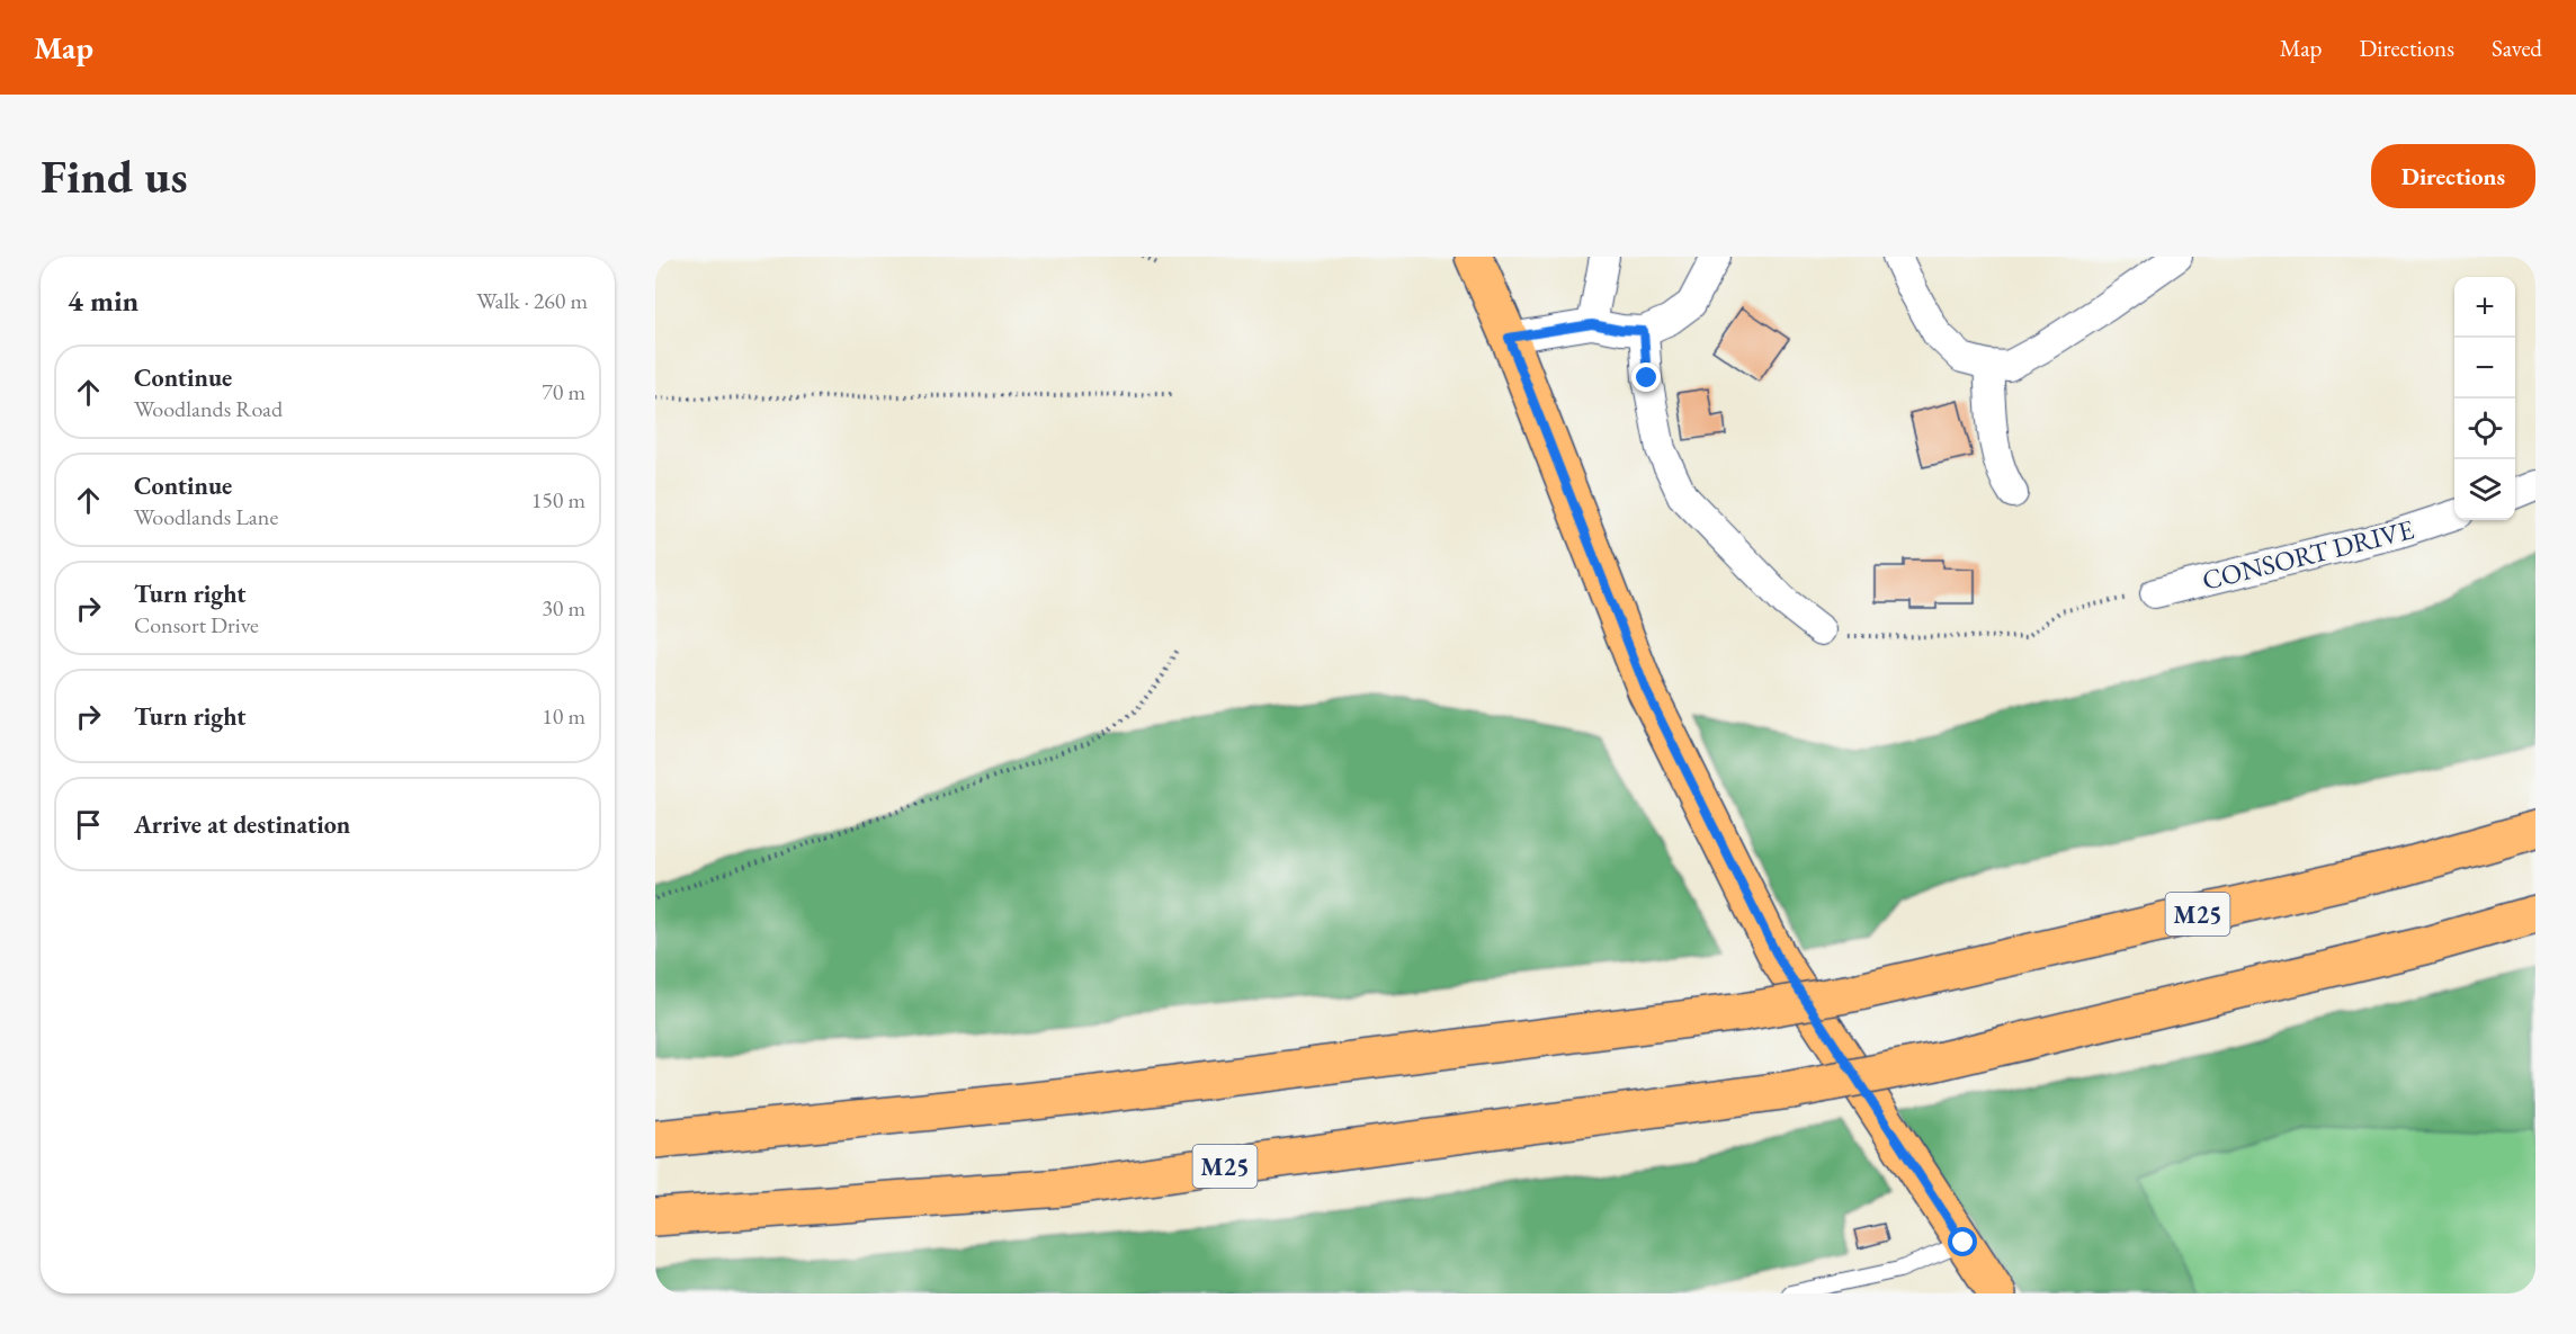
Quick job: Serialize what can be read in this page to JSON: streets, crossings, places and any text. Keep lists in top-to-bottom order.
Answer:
{
  "streets": {
    "main road": ["M25"],
    "street": ["CONSORT DRIVE"]
  },
  "page": {
    "header": "Map",
    "nav": ["Map", "Directions", "Saved"],
    "buttons": "Directions",
    "title": "Find us",
    "heading": ["4 min", "Walk · 260 m"],
    "map_buttons": ["+", "−"],
    "list": [
      ["Continue", "Woodlands Road", "70 m"],
      ["Continue", "Woodlands Lane", "150 m"],
      ["Turn right", "Consort Drive", "30 m"],
      ["Turn right", "10 m"],
      "Arrive at destination"
    ]
  }
}
